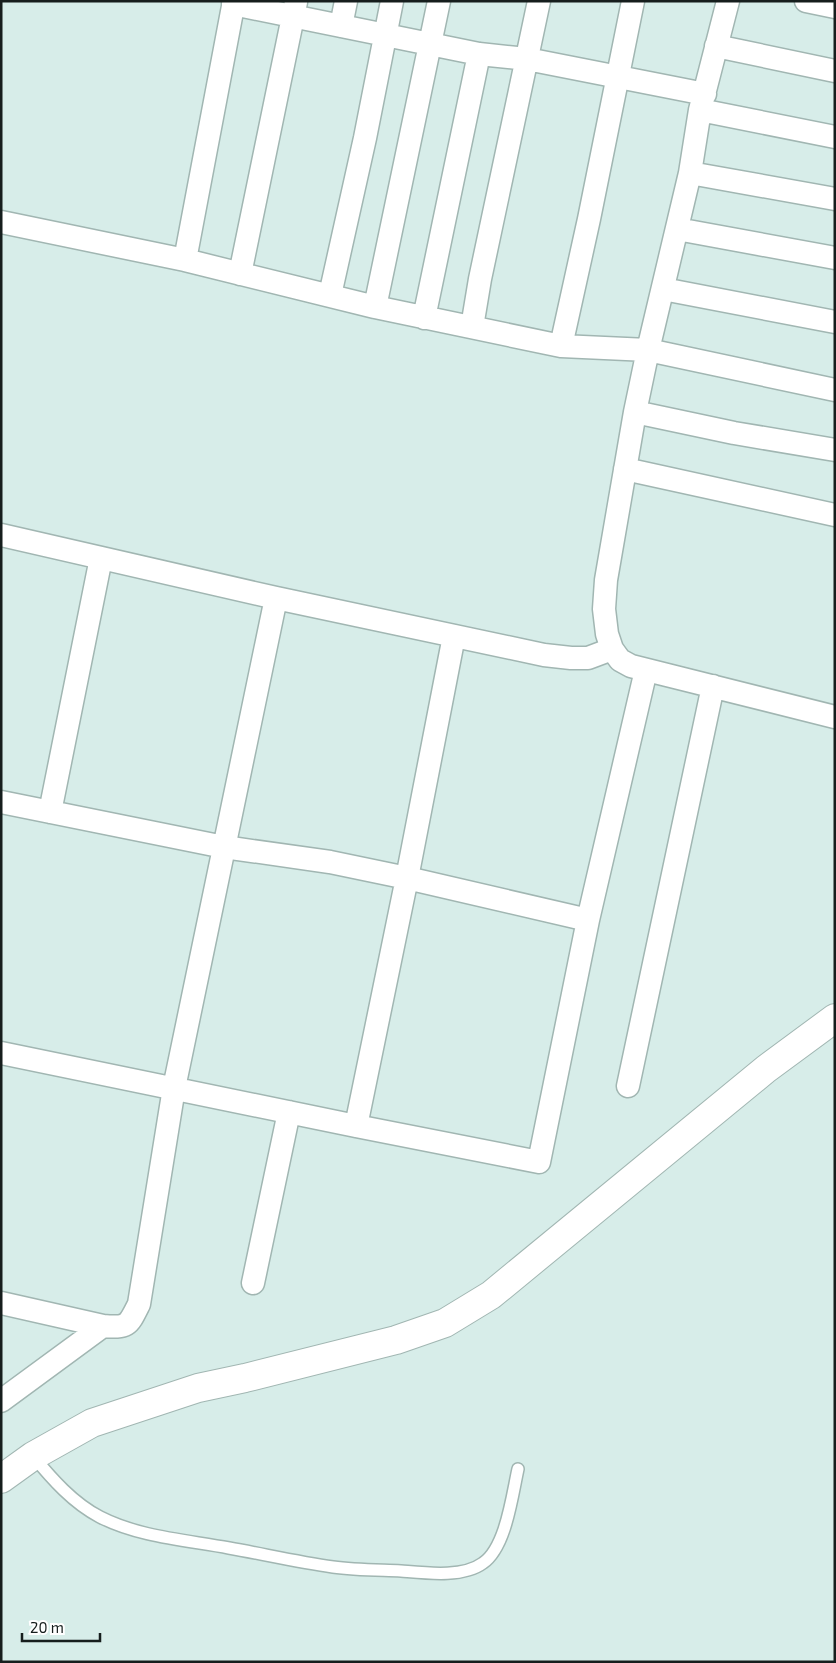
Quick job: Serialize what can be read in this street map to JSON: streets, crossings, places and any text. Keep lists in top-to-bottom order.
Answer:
{
  "scale_bar": "20 m"
}
